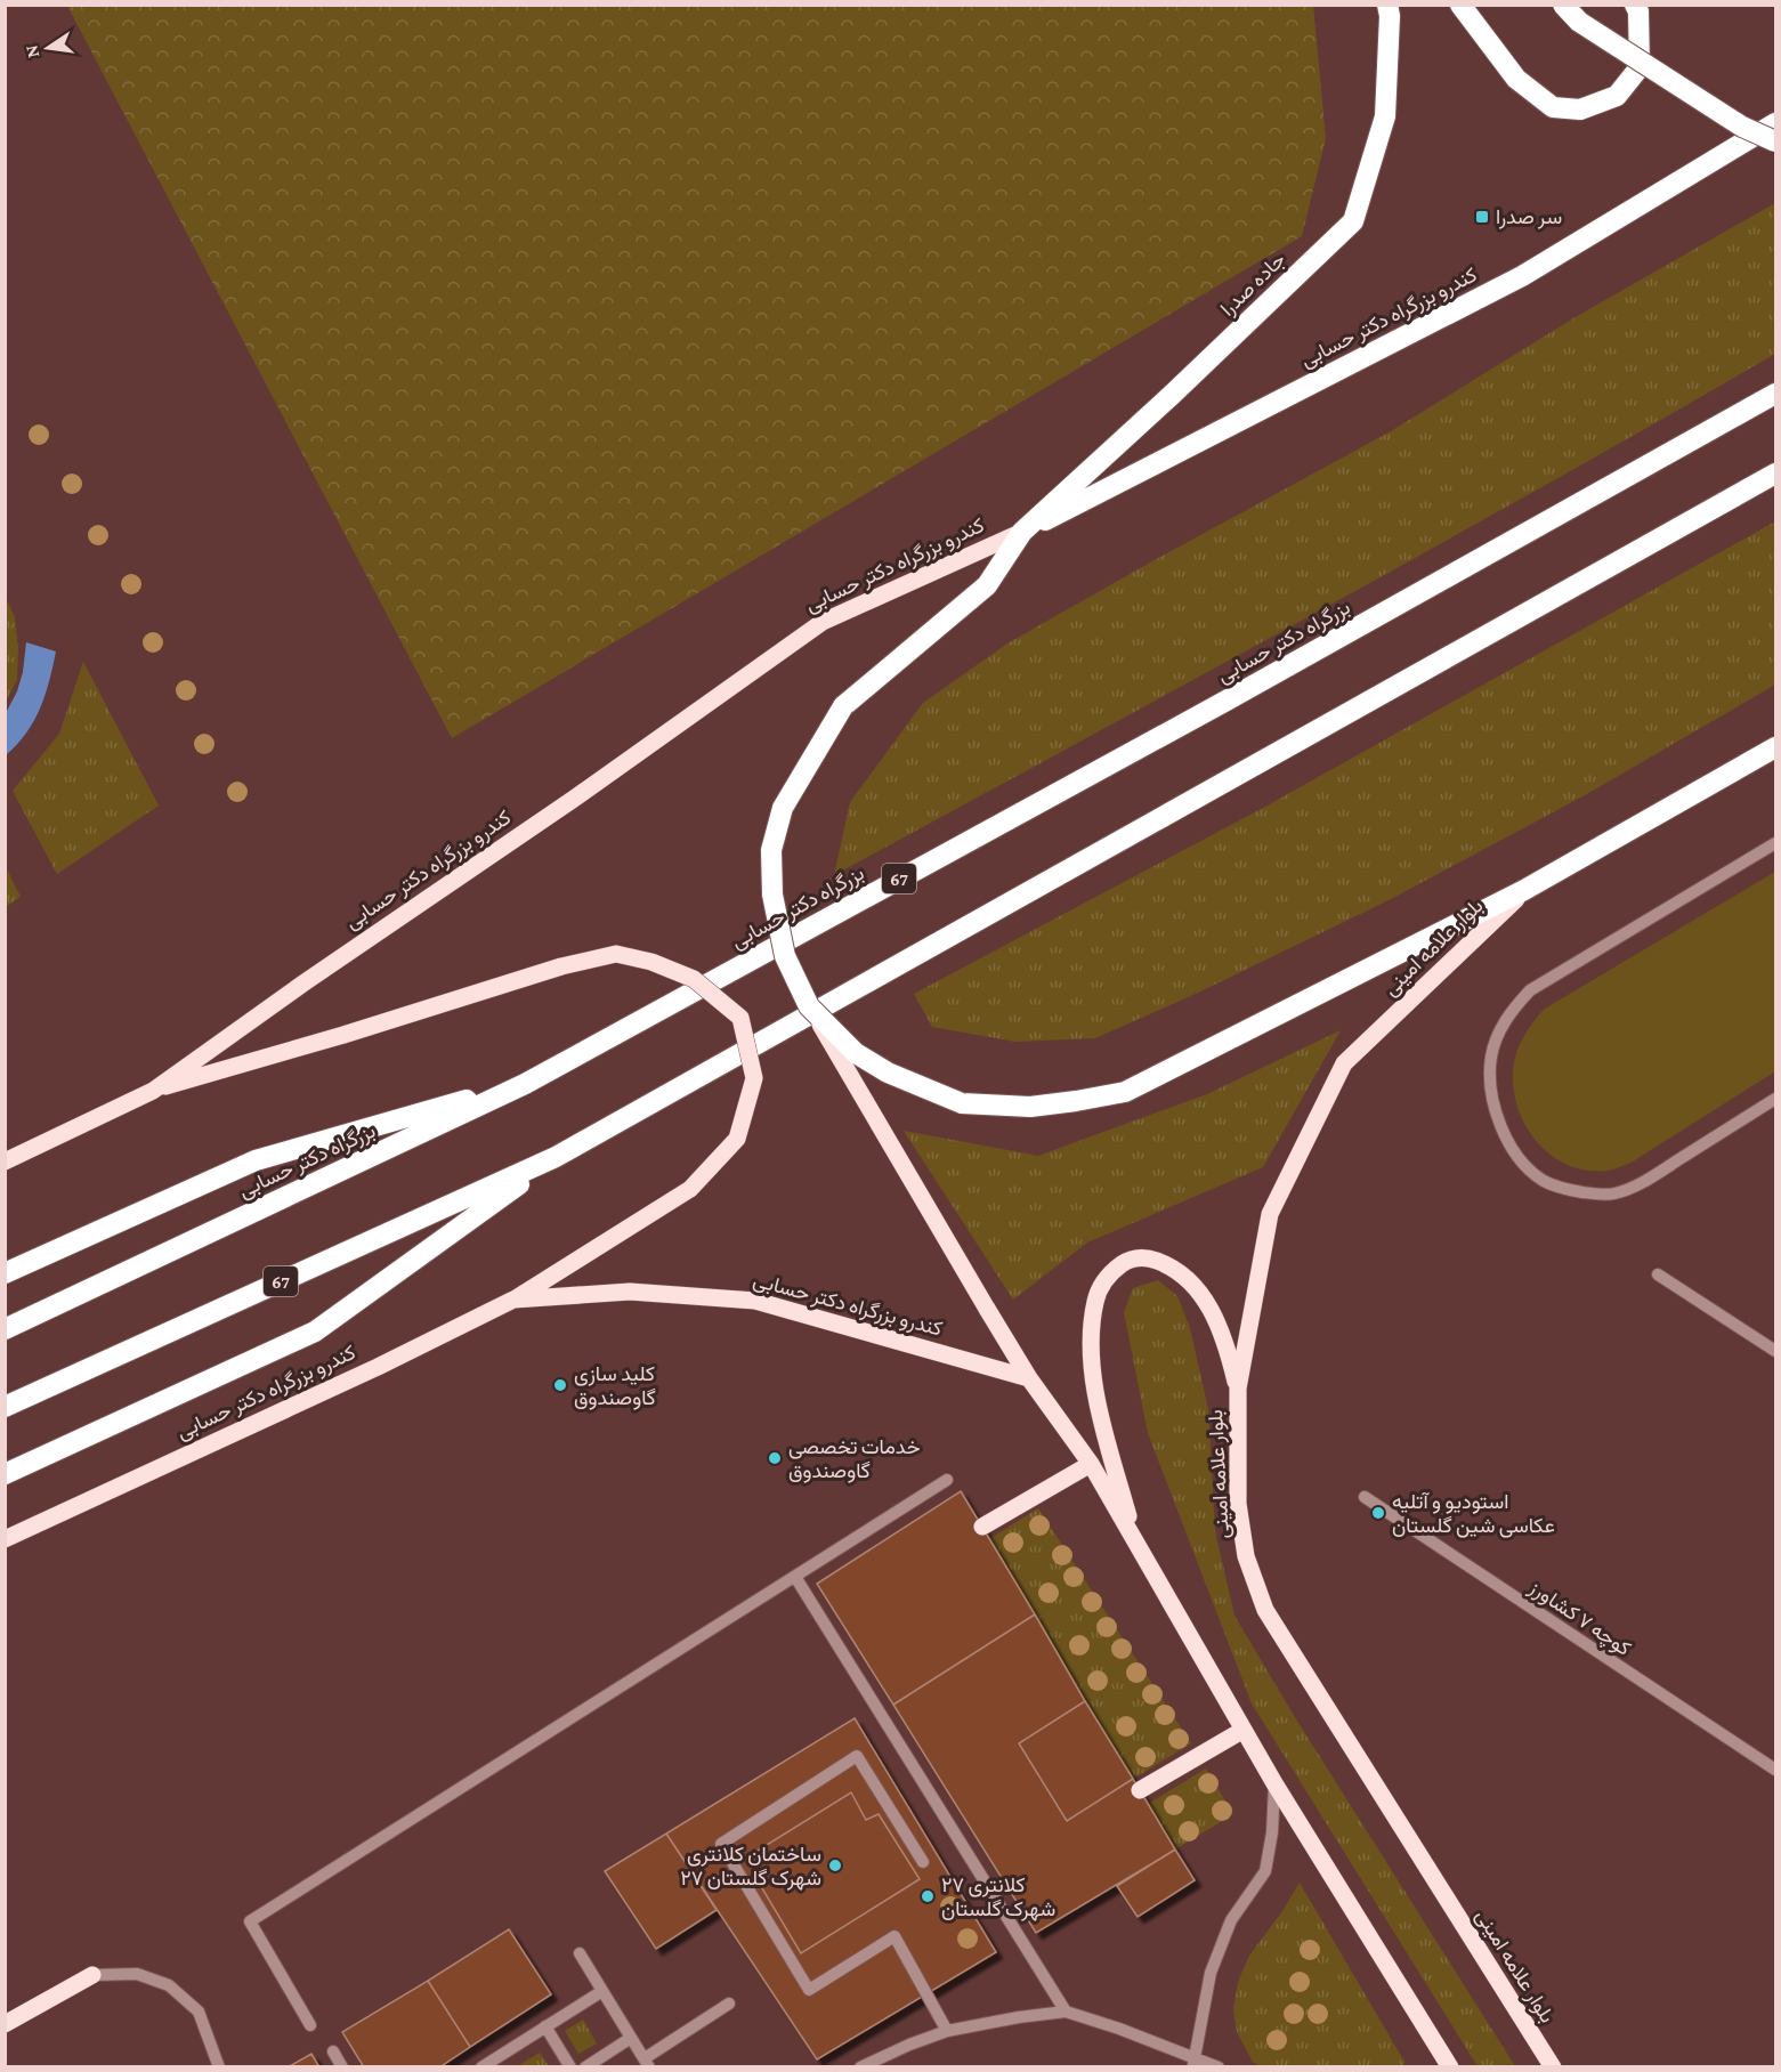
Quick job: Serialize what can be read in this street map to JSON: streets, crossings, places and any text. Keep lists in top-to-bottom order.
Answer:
{
  "streets": {
    "highway": [
      "جاده صدرا",
      "کندرو بزرگراه دکتر حسابی",
      "بزرگراه دکتر حسابی",
      "67"
    ],
    "main road": ["بلوار علامه امینی"],
    "street": ["کوچه ۷ کشاورز"]
  },
  "crossings": [
    ["جاده صدرا", "کندرو بزرگراه دکتر حسابی"],
    ["جاده صدرا", "بلوار علامه امینی"]
  ],
  "places": {
    "transit": ["سر صدرا"],
    "other": [
      "کلید سازی گاوصندوق",
      "خدمات تخصصی گاوصندوق",
      "استودیو و آتلیه عکاسی شین گلستان",
      "ساختمان کلانتری ۲۷ شهرک گلستان",
      "کلانتری ۲۷ شهرک گلستان"
    ]
  },
  "north": "left"
}
